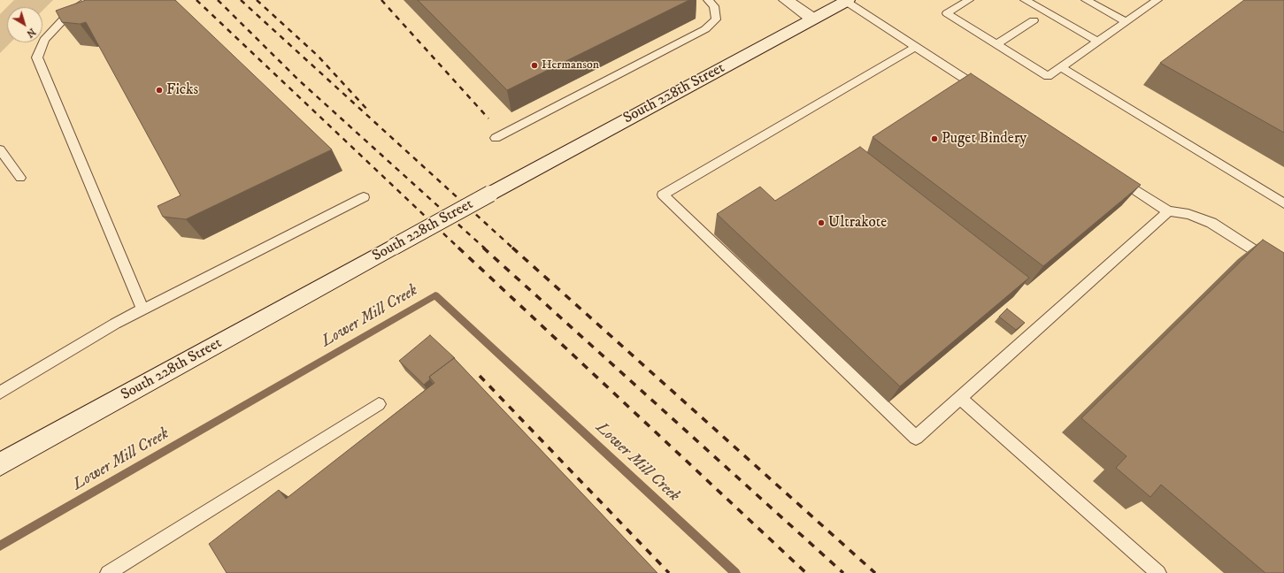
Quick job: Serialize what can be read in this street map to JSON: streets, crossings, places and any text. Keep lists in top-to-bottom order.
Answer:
{
  "streets": {
    "main road": ["South 228th Street"]
  },
  "water": ["Lower Mill Creek"],
  "places": [
    "Hermanson",
    "Ficks",
    "Puget Bindery",
    "Ultrakote"
  ],
  "north": "bottom right"
}
